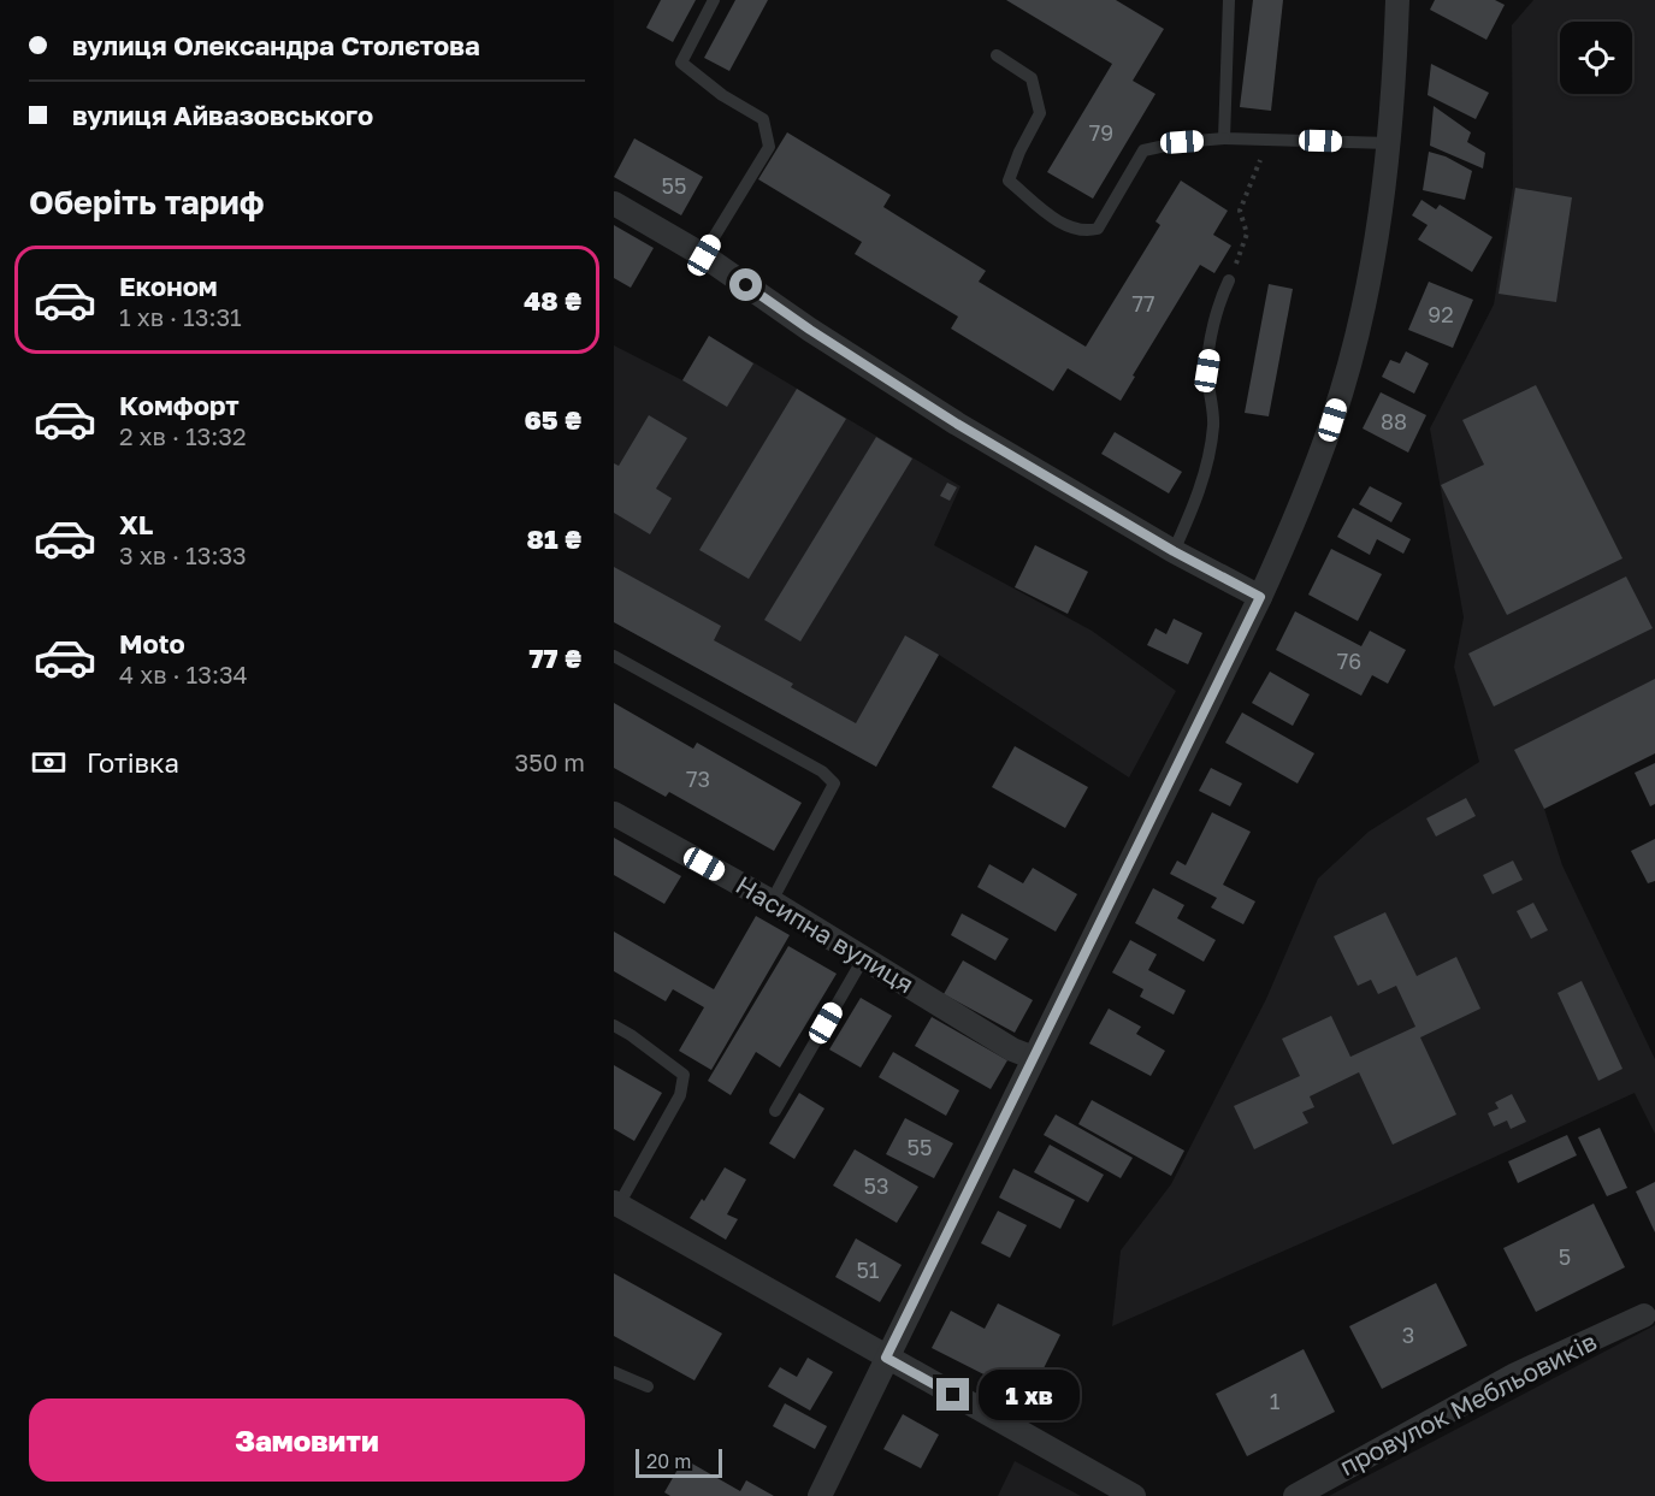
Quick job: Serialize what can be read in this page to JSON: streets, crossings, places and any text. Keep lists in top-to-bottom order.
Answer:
{
  "streets": {
    "street": ["Насипна вулиця", "провулок Мебльовиків"]
  },
  "house_numbers": [
    "79",
    "55",
    "77",
    "92",
    "88",
    "76",
    "73",
    "55",
    "53",
    "5",
    "51",
    "3",
    "1"
  ],
  "scale_bar": "20 m",
  "page": {
    "banner": ["вулиця Олександра Столєтова", "вулиця Айвазовського"],
    "heading": "Оберіть тариф",
    "list": [
      {
        "name": "Економ",
        "note": "1 хв · 13:31",
        "value": "48 ₴"
      },
      {
        "name": "Комфорт",
        "note": "2 хв · 13:32",
        "value": "65 ₴"
      },
      {
        "name": "XL",
        "note": "3 хв · 13:33",
        "value": "81 ₴"
      },
      {
        "name": "Moto",
        "note": "4 хв · 13:34",
        "value": "77 ₴"
      }
    ],
    "pay": ["Готівка", "350 m"],
    "bubble": "1 хв",
    "buttons": "Замовити",
    "scale": "20 m"
  }
}
